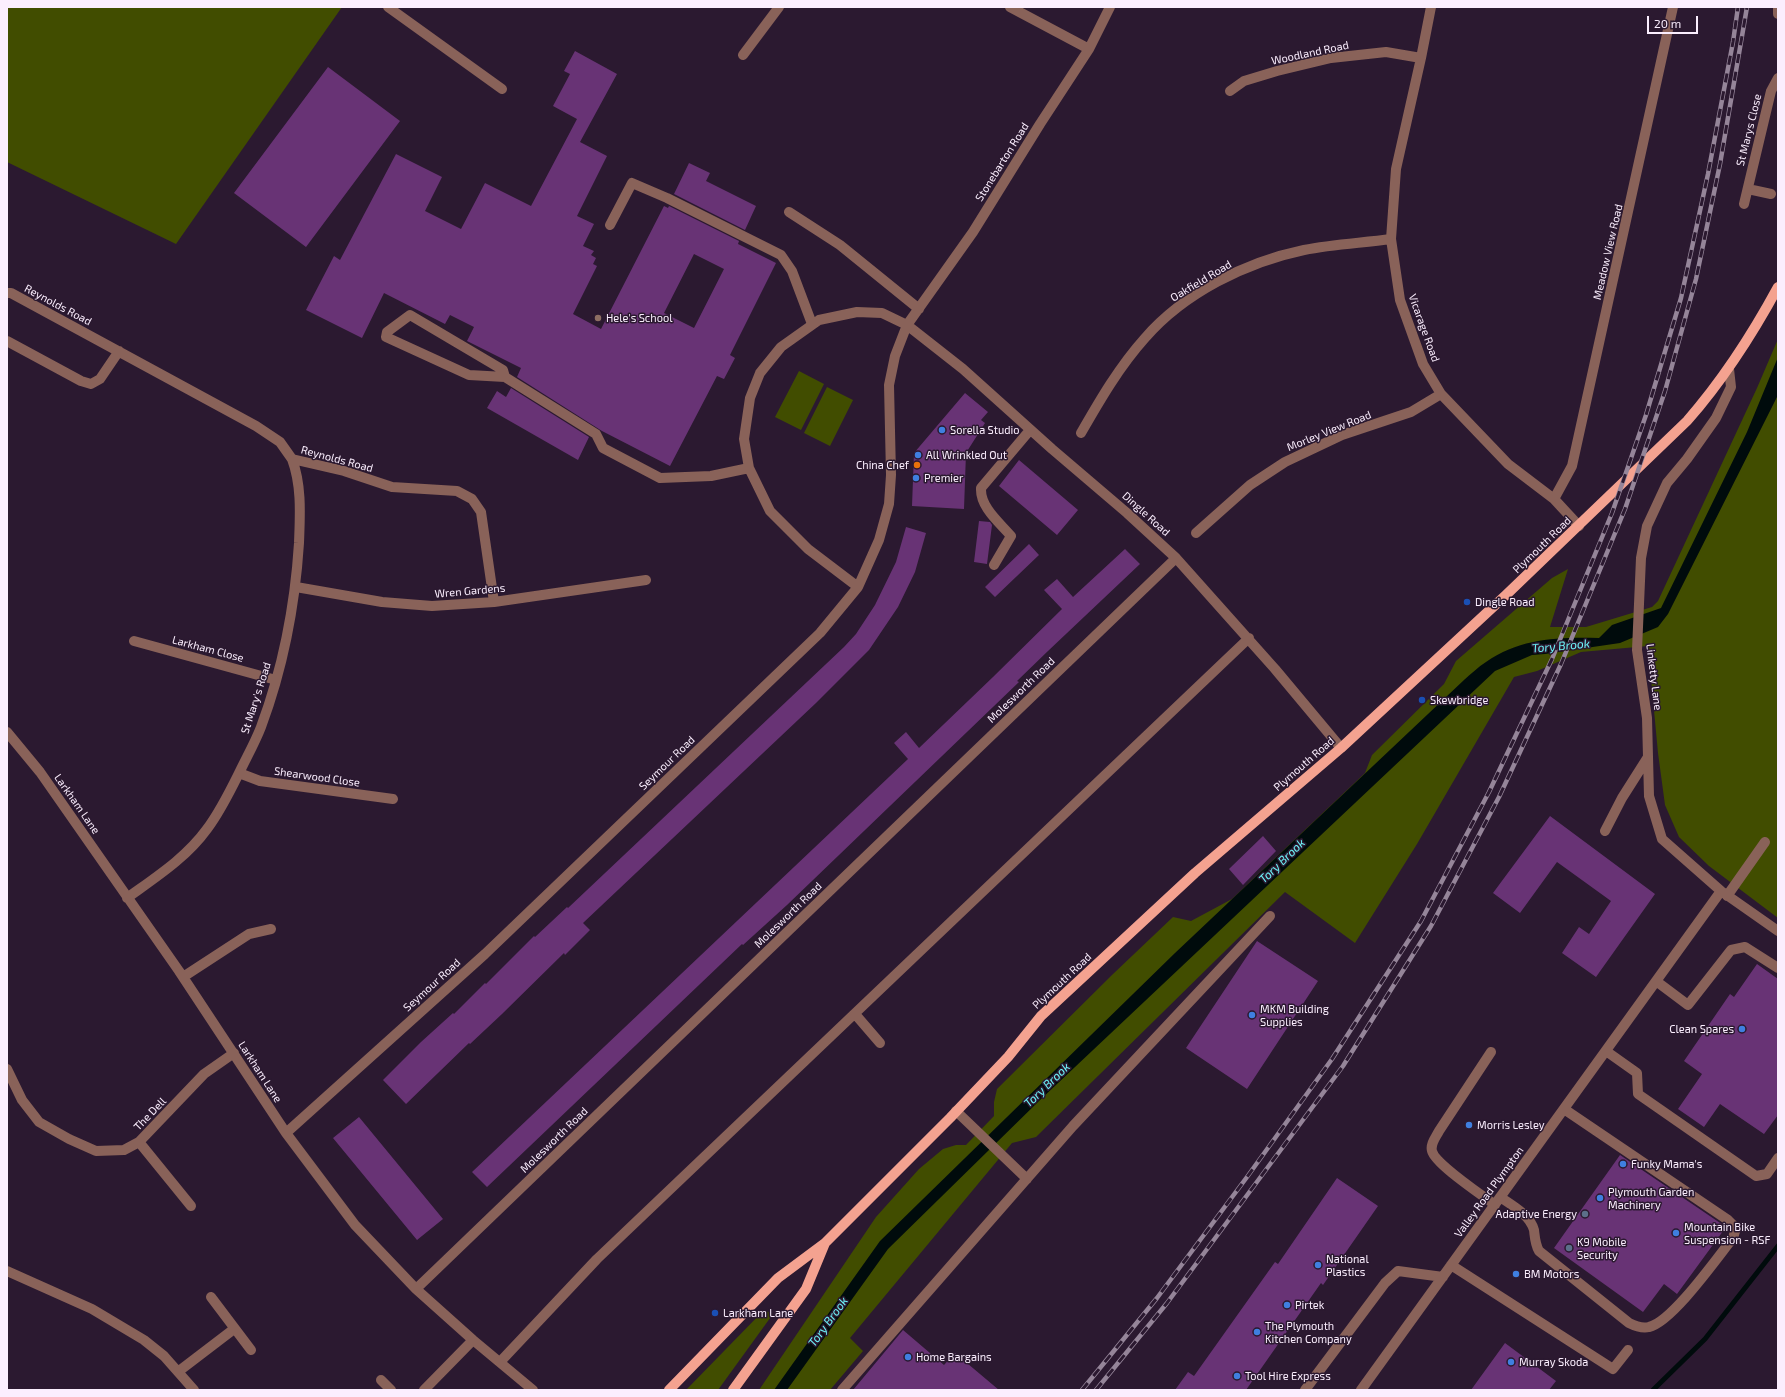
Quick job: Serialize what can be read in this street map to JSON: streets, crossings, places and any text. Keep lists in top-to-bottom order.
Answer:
{
  "streets": {
    "main road": ["Plymouth Road"],
    "street": [
      "Woodland Road",
      "St Marys Close",
      "Stonebarton Road",
      "Meadow View Road",
      "Oakfield Road",
      "Reynolds Road",
      "Vicarage Road",
      "Morley View Road",
      "Dingle Road",
      "Wren Gardens",
      "Larkham Close",
      "Linketty Lane",
      "Molesworth Road",
      "St Mary's Road",
      "Seymour Road",
      "Shearwood Close",
      "Larkham Lane",
      "The Dell",
      "Valley Road Plympton"
    ]
  },
  "crossings": [
    ["Woodland Road", "Vicarage Road"],
    ["Stonebarton Road", "Dingle Road"],
    ["Stonebarton Road", "Seymour Road"],
    ["Meadow View Road", "Vicarage Road"],
    ["Oakfield Road", "Vicarage Road"],
    ["Reynolds Road", "Wren Gardens"],
    ["Reynolds Road", "St Mary's Road"],
    ["Vicarage Road", "Morley View Road"],
    ["Vicarage Road", "Plymouth Road"],
    ["Dingle Road", "Plymouth Road"],
    ["Dingle Road", "Molesworth Road"],
    ["Dingle Road", "Seymour Road"],
    ["Plymouth Road", "Linketty Lane"],
    ["Wren Gardens", "St Mary's Road"],
    ["Larkham Close", "St Mary's Road"],
    ["Linketty Lane", "Valley Road Plympton"],
    ["Molesworth Road", "Larkham Lane"],
    ["St Mary's Road", "Shearwood Close"],
    ["St Mary's Road", "Larkham Lane"],
    ["Seymour Road", "Larkham Lane"],
    ["Larkham Lane", "The Dell"]
  ],
  "water": ["Tory Brook"],
  "places": [
    "Hele's School",
    "Sorella Studio",
    "All Wrinkled Out",
    "China Chef",
    "Premier",
    "Dingle Road",
    "Skewbridge",
    "MKM Building Supplies",
    "Clean Spares",
    "Morris Lesley",
    "Funky Mama's",
    "Plymouth Garden Machinery",
    "Adaptive Energy",
    "Mountain Bike Suspension - RSF",
    "K9 Mobile Security",
    "National Plastics",
    "BM Motors",
    "Pirtek",
    "Larkham Lane",
    "The Plymouth Kitchen Company",
    "Home Bargains",
    "Murray Skoda",
    "Tool Hire Express"
  ],
  "scale_bar": "20 m"
}
